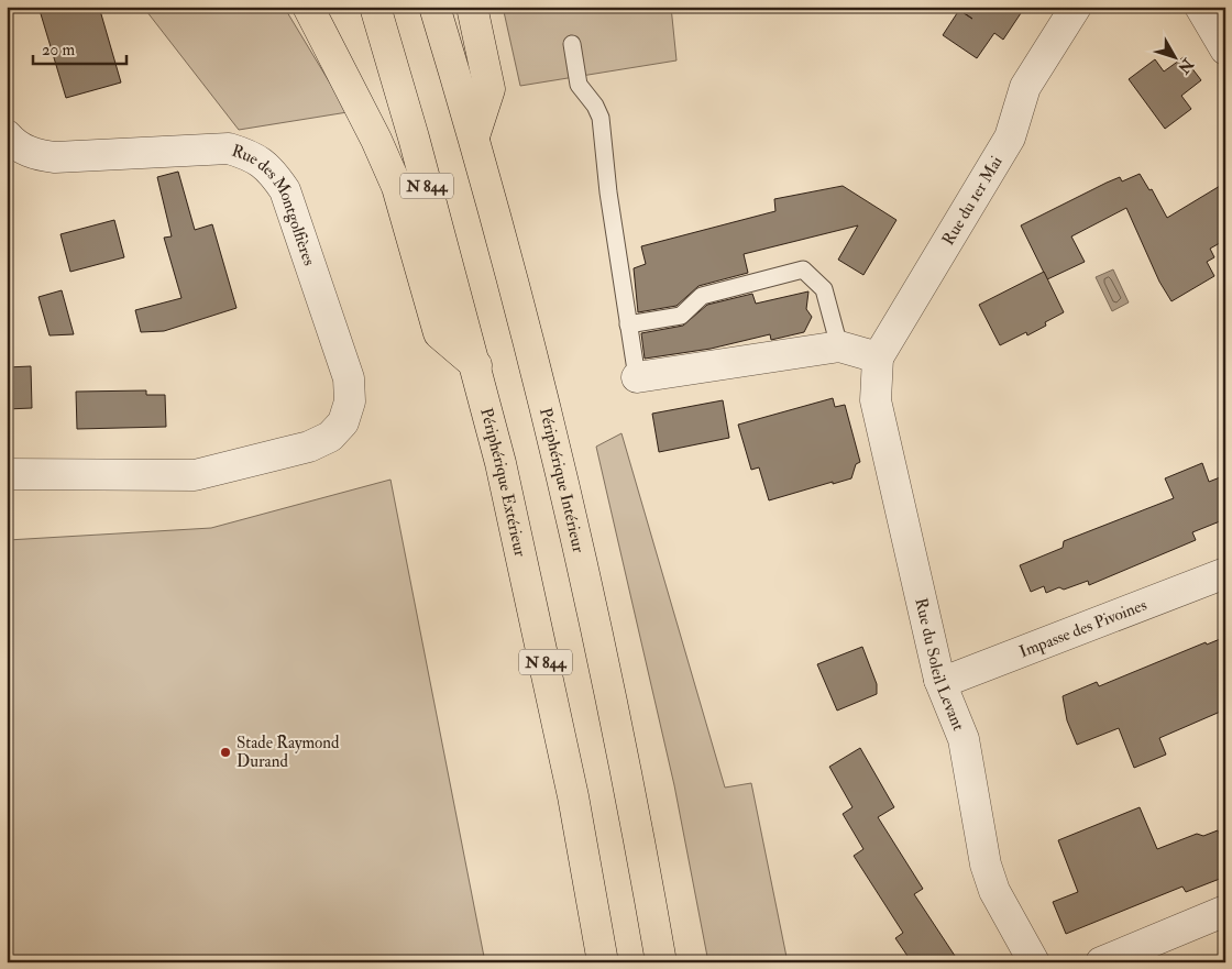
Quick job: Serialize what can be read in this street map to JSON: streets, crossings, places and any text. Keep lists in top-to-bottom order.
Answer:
{
  "streets": {
    "highway": ["N 844", "Périphérique Extérieur", "Périphérique Intérieur"],
    "street": [
      "Rue du 1er Mai",
      "Rue des Montgolfières",
      "Impasse des Pivoines",
      "Rue du Soleil Levant"
    ]
  },
  "crossings": [
    ["Rue du 1er Mai", "Rue du Soleil Levant"],
    ["Impasse des Pivoines", "Rue du Soleil Levant"]
  ],
  "places": ["Stade Raymond Durand"],
  "scale_bar": "20 m",
  "north": "bottom right"
}
